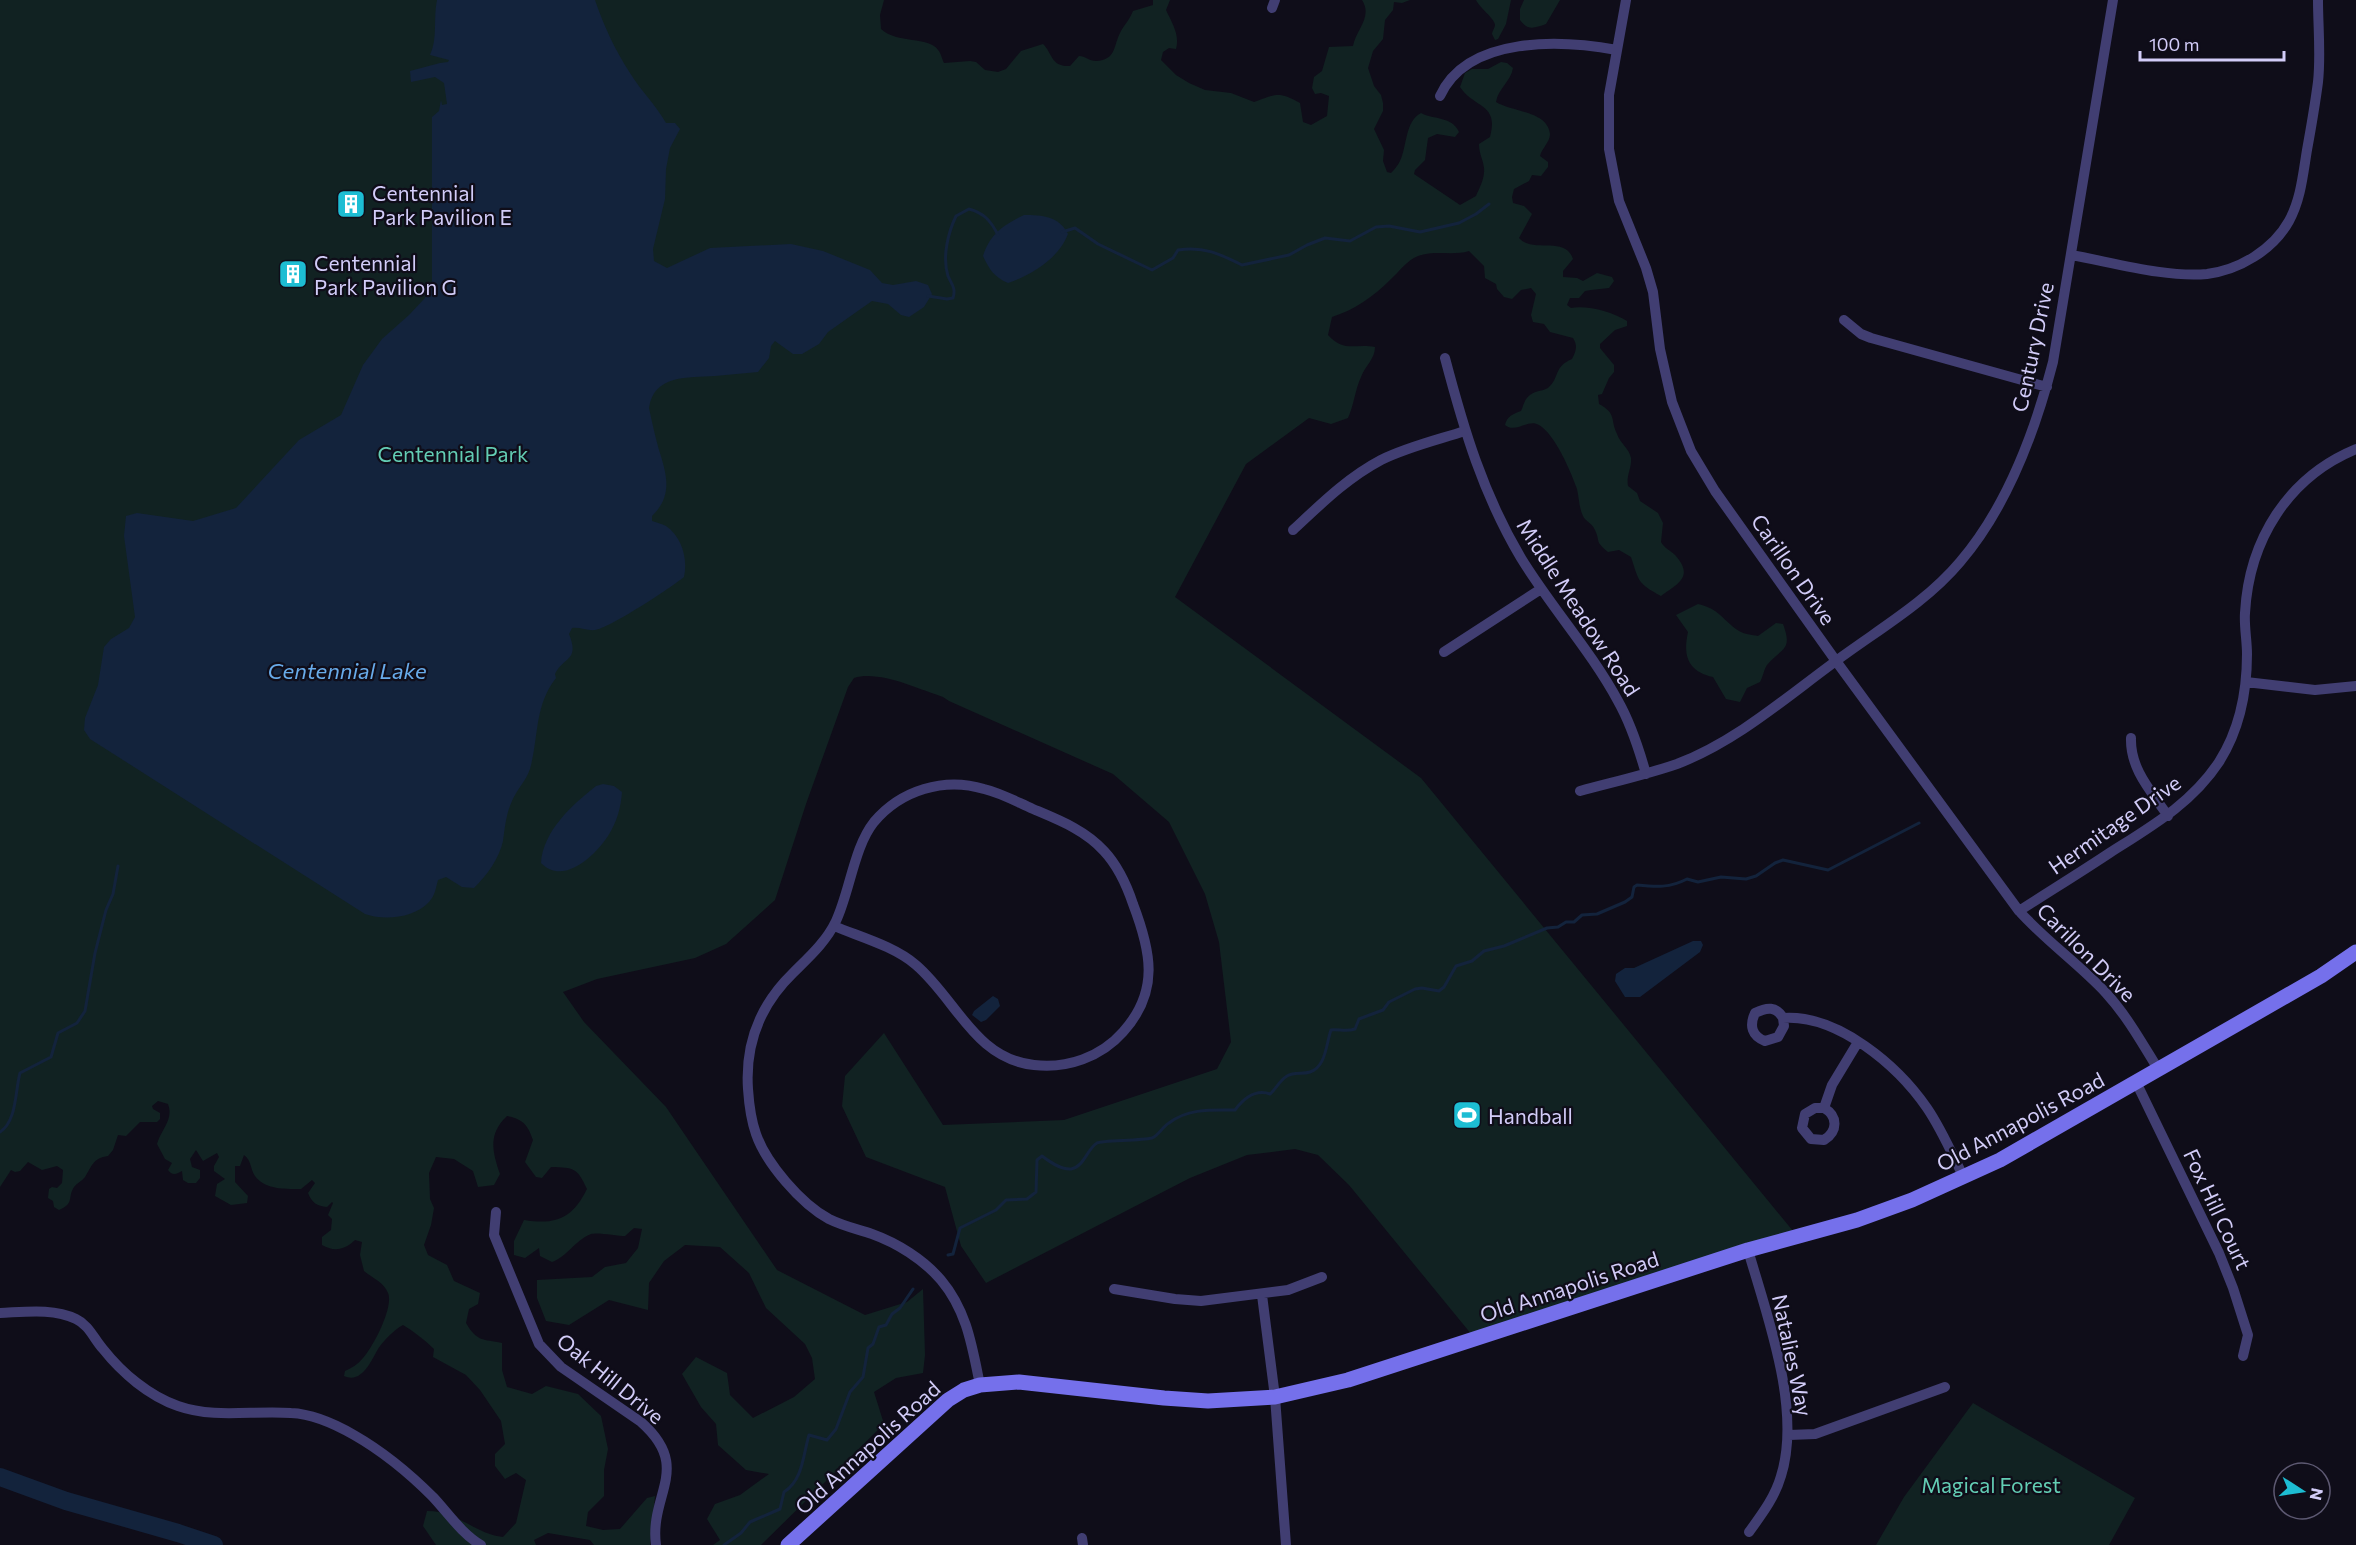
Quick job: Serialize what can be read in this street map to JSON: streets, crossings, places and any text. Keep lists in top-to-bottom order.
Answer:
{
  "streets": {
    "street": [
      "Century Drive",
      "Carillon Drive",
      "Middle Meadow Road",
      "Hermitage Drive",
      "Old Annapolis Road",
      "Fox Hill Court",
      "Natalies Way",
      "Oak Hill Drive"
    ]
  },
  "crossings": [
    ["Century Drive", "Carillon Drive"],
    ["Century Drive", "Middle Meadow Road"],
    ["Carillon Drive", "Hermitage Drive"],
    ["Carillon Drive", "Old Annapolis Road"],
    ["Old Annapolis Road", "Fox Hill Court"],
    ["Old Annapolis Road", "Natalies Way"]
  ],
  "water": ["Centennial Lake"],
  "parks": ["Centennial Park", "Magical Forest"],
  "places": {
    "building": ["Centennial Park Pavilion E", "Centennial Park Pavilion G"],
    "sports": ["Handball"]
  },
  "scale_bar": "100 m",
  "north": "right"
}
